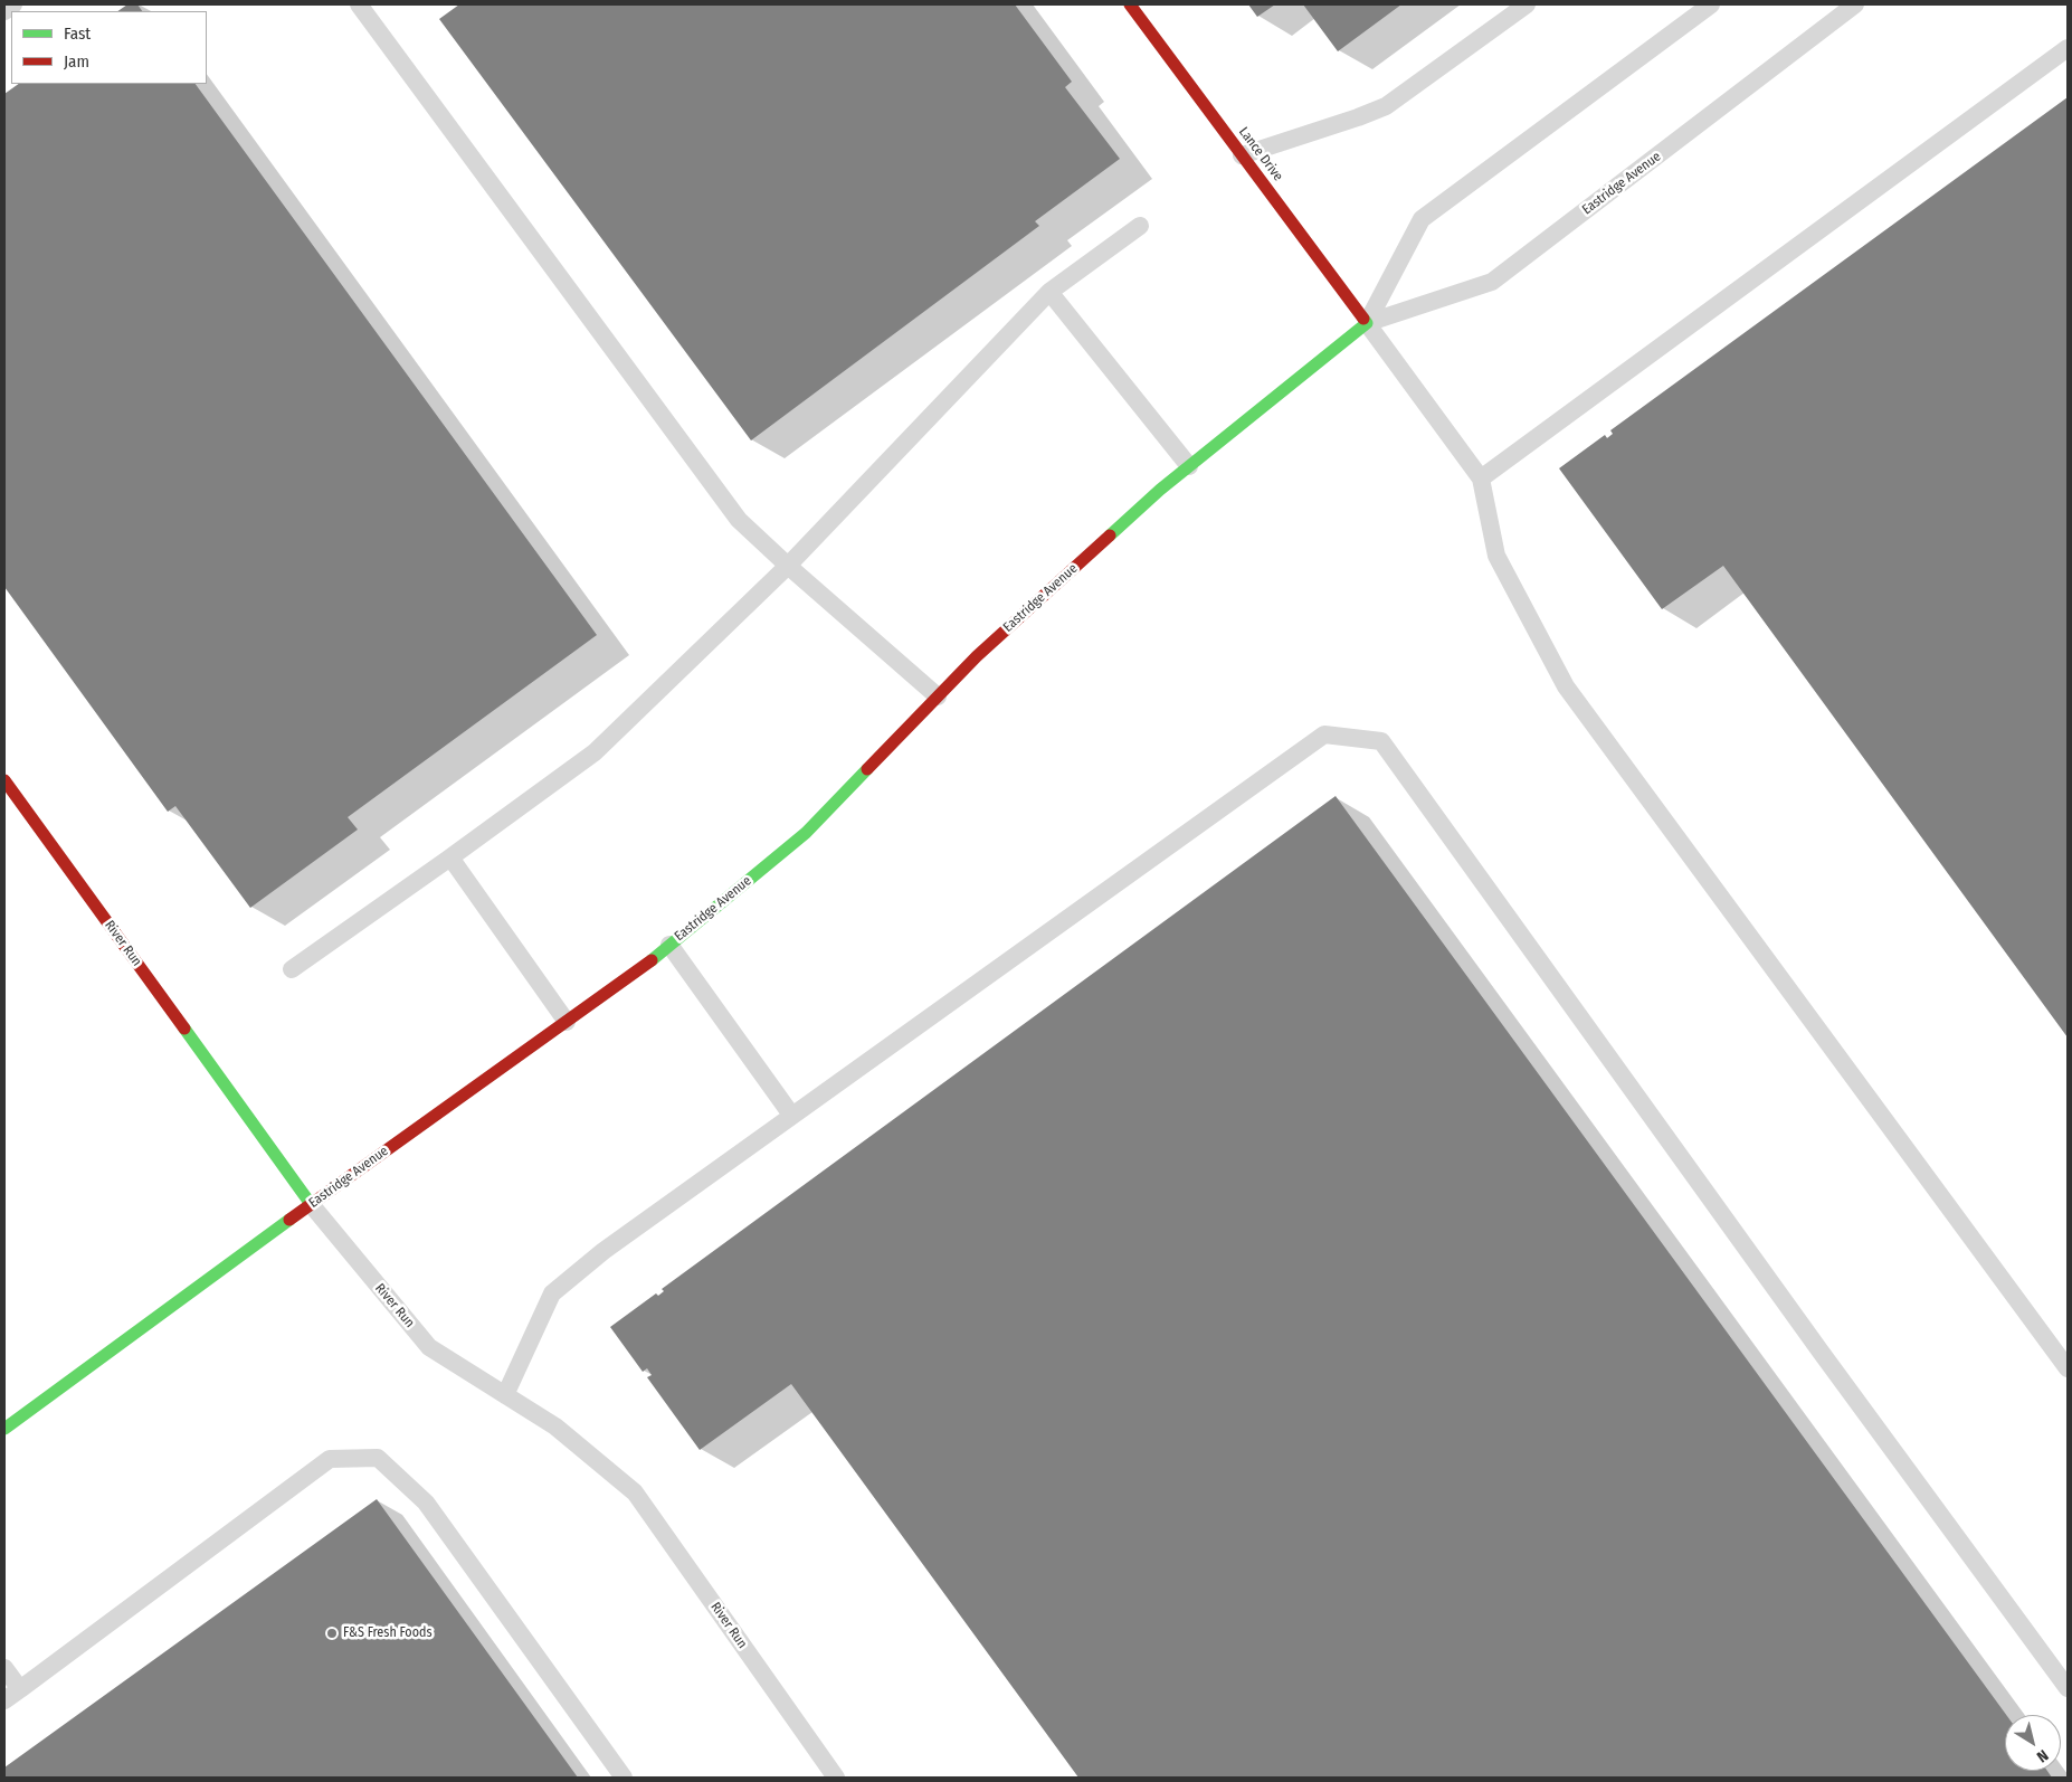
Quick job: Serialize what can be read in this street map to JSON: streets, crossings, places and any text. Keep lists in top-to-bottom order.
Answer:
{
  "streets": {
    "street": ["Lance Drive", "Eastridge Avenue", "River Run"]
  },
  "crossings": [
    ["Lance Drive", "Eastridge Avenue"],
    ["Eastridge Avenue", "River Run"]
  ],
  "places": ["F&S Fresh Foods"],
  "legend": ["Fast", "Jam"],
  "north": "bottom right"
}
